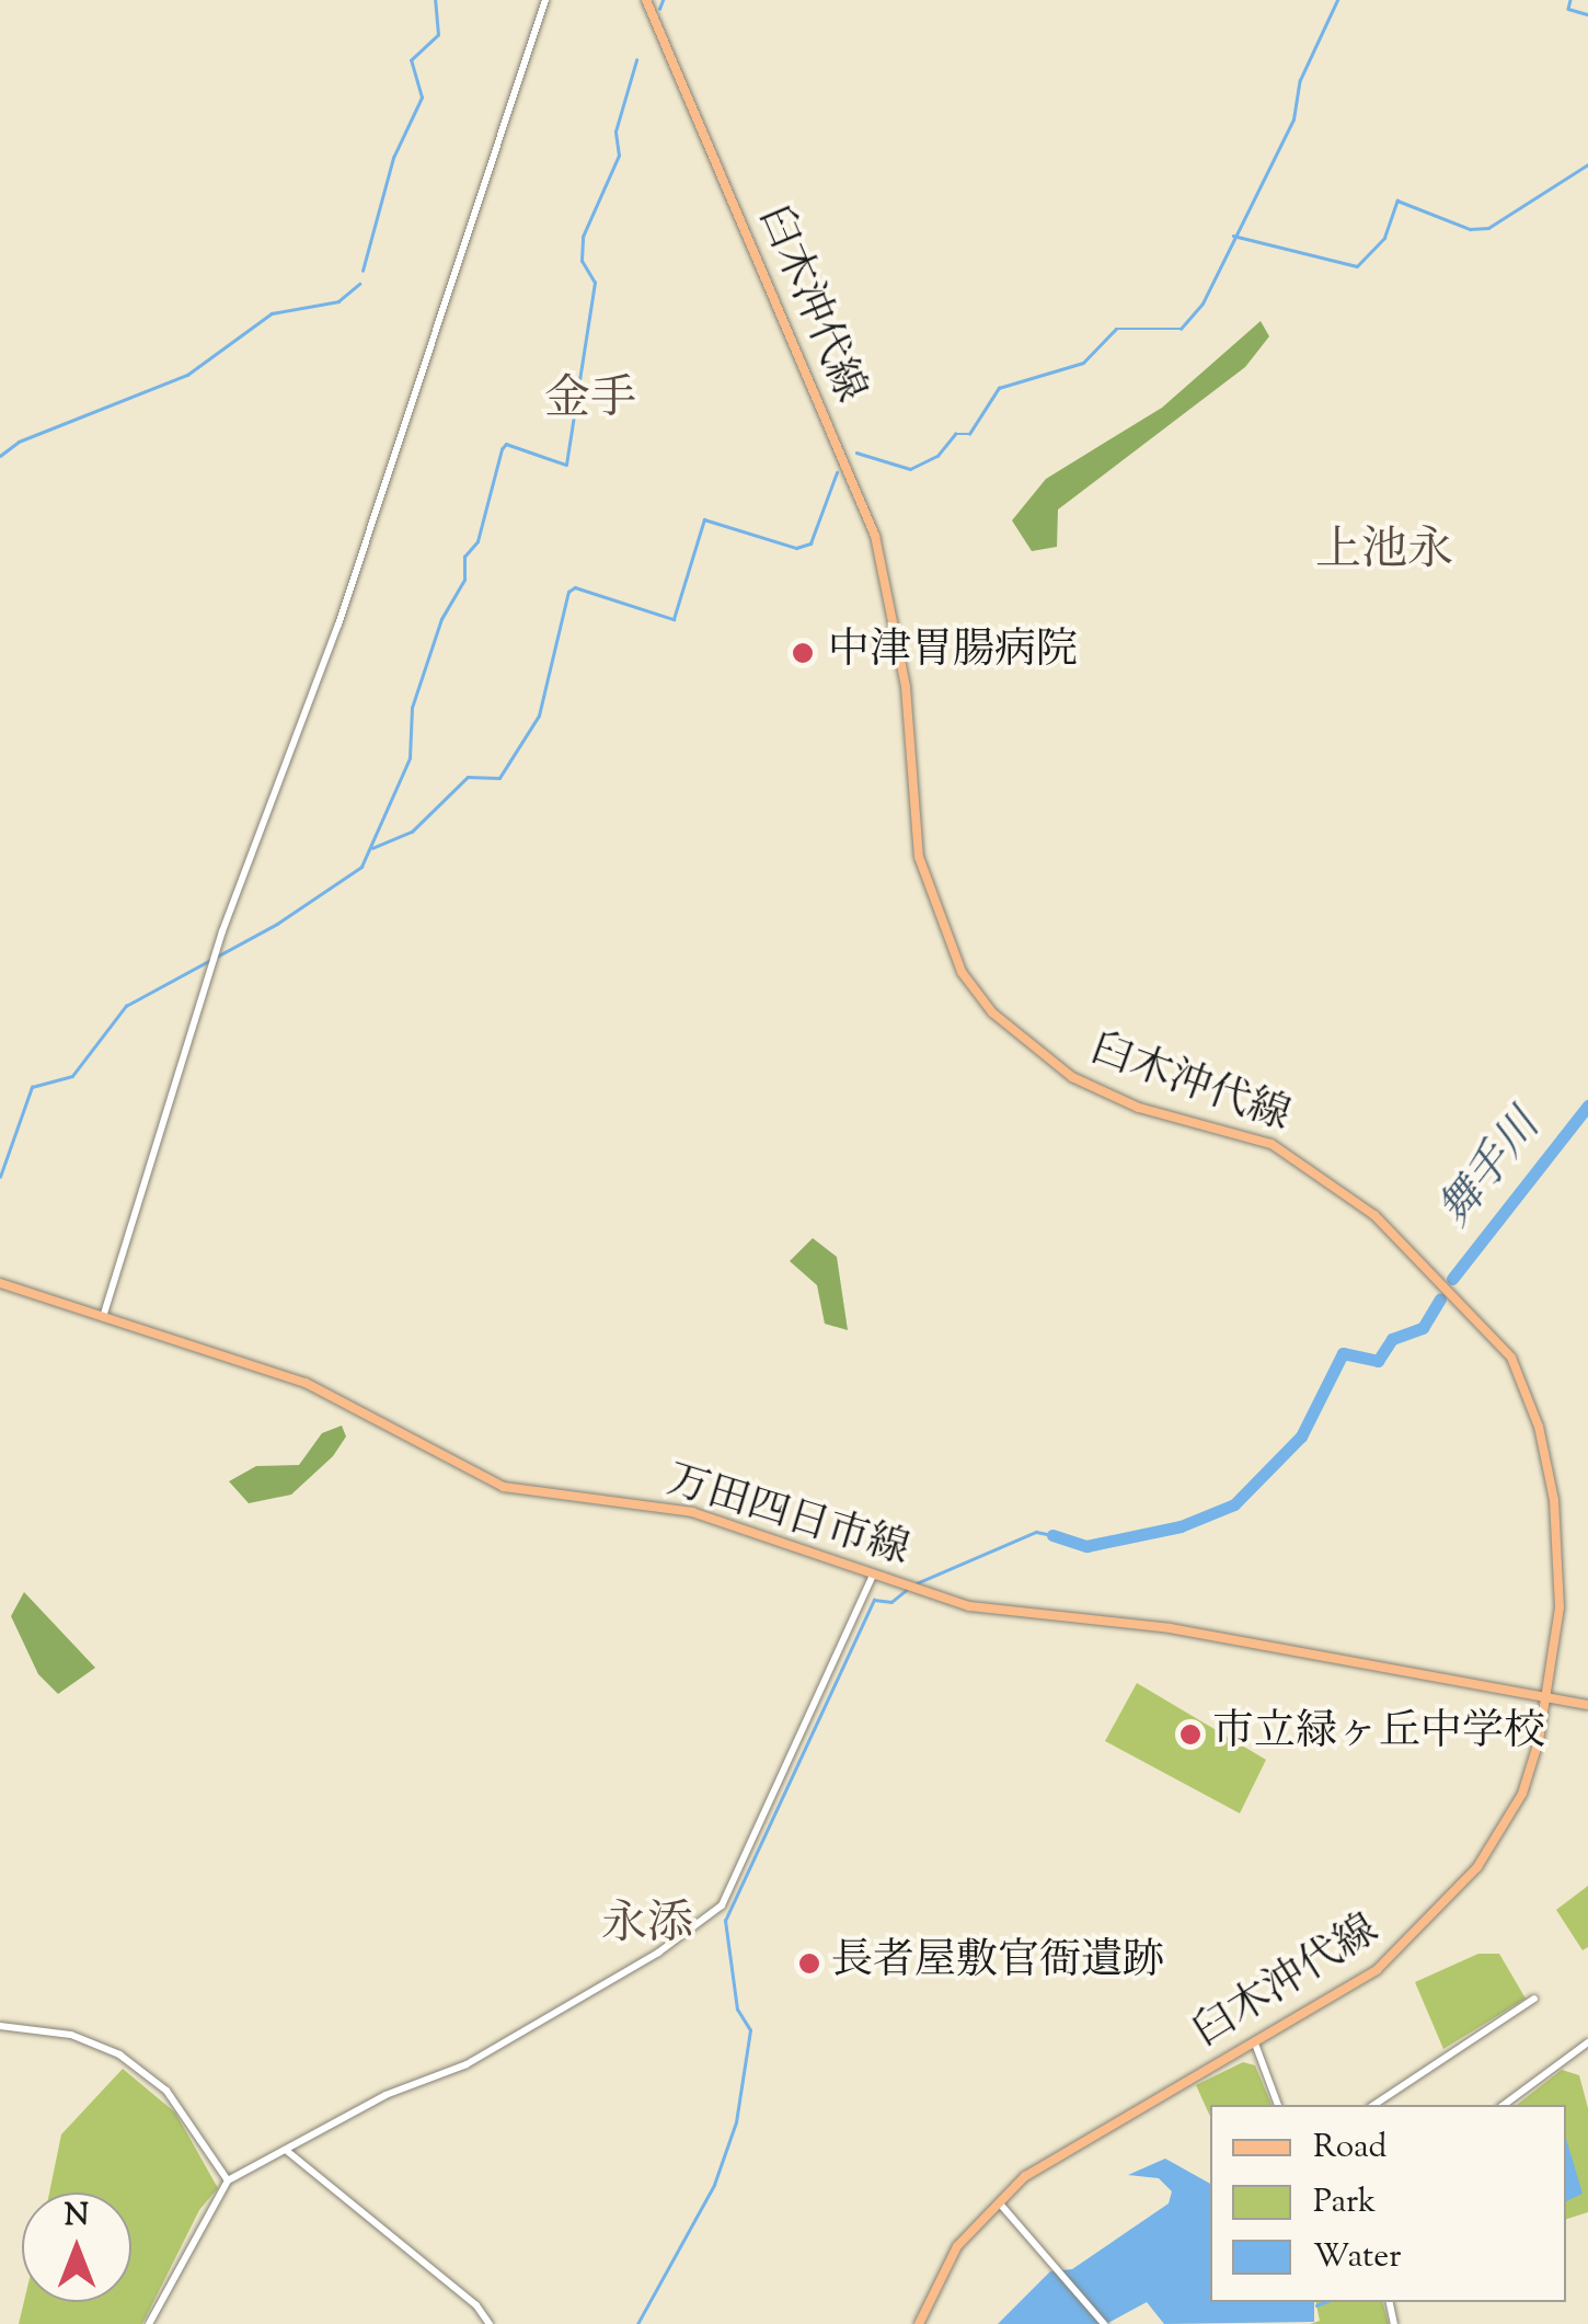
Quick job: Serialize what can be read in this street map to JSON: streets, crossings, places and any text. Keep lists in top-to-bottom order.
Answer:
{
  "streets": {
    "main road": ["臼木沖代線", "万田四日市線"]
  },
  "crossings": [
    ["臼木沖代線", "万田四日市線"]
  ],
  "districts": ["金手", "上池永", "永添"],
  "water": ["舞手川"],
  "places": ["中津胃腸病院", "市立緑ヶ丘中学校", "長者屋敷官衙遺跡"],
  "legend": ["Road", "Park", "Water"],
  "north": "top"
}
